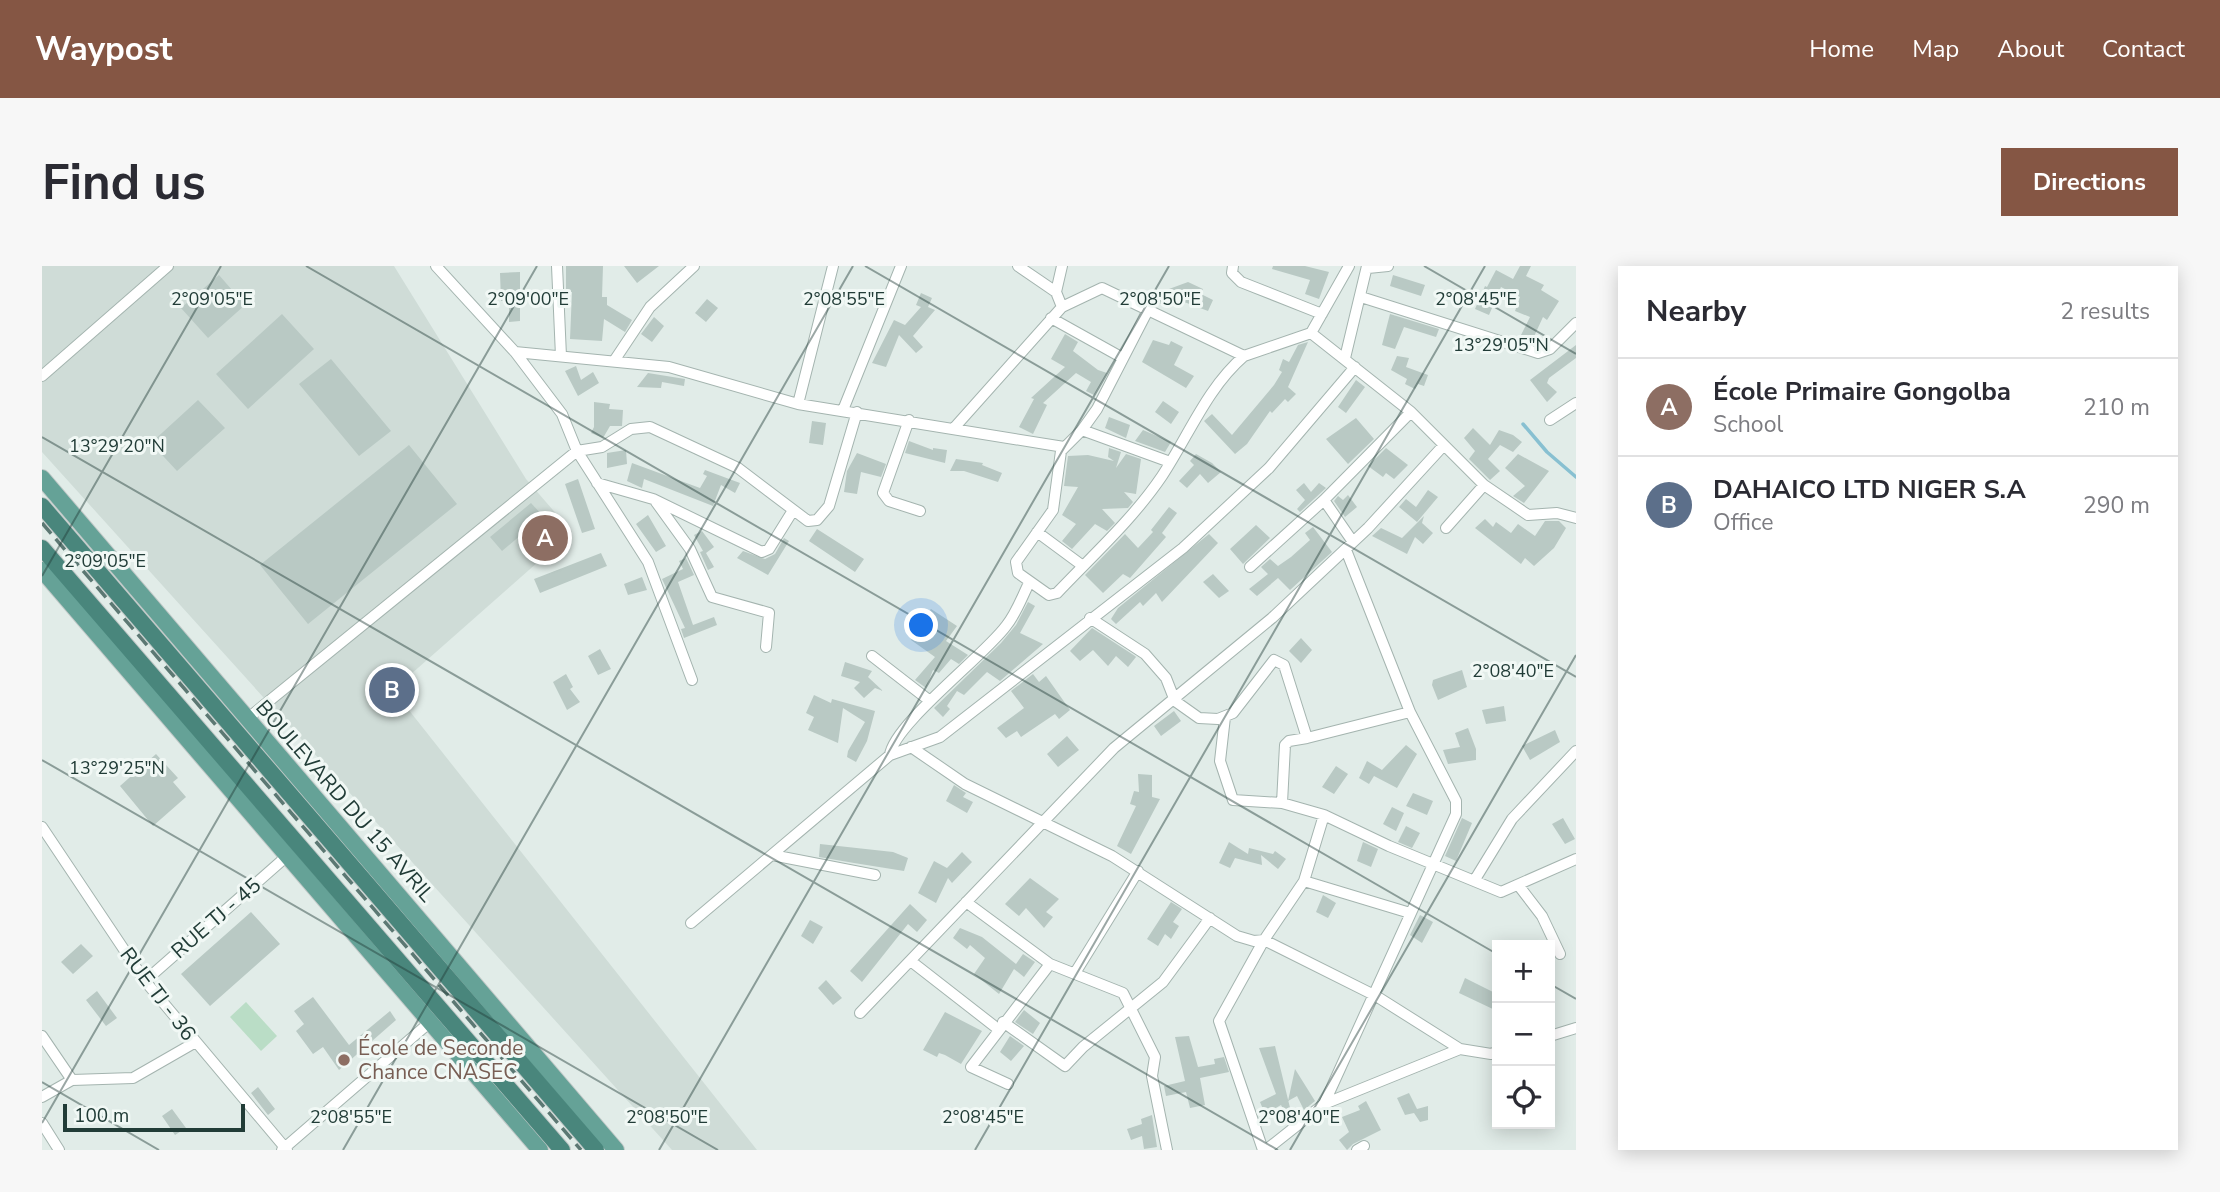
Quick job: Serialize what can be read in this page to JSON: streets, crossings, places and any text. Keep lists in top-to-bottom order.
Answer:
{
  "streets": {
    "highway": ["BOULEVARD DU 15 AVRIL"],
    "street": ["RUE TJ - 45", "RUE TJ - 36"]
  },
  "crossings": [
    ["RUE TJ - 45", "RUE TJ - 36"]
  ],
  "places": ["École de Seconde Chance CNASEC"],
  "scale_bar": "100 m",
  "page": {
    "header": "Waypost",
    "nav": [
      "Home",
      "Map",
      "About",
      "Contact"
    ],
    "buttons": "Directions",
    "title": "Find us",
    "heading": ["Nearby", "2 results"],
    "list": [
      {
        "mark": "A",
        "name": "École Primaire Gongolba",
        "note": "School",
        "value": "210 m"
      },
      {
        "mark": "B",
        "name": "DAHAICO LTD NIGER S.A",
        "note": "Office",
        "value": "290 m"
      }
    ],
    "pins": ["A", "B"],
    "map_buttons": ["+", "−"],
    "scale": "100 m"
  },
  "coordinates": [
    "2°09'05\"E",
    "2°09'00\"E",
    "2°08'55\"E",
    "2°08'50\"E",
    "2°08'45\"E",
    "13°29'05\"N",
    "13°29'20\"N",
    "2°08'40\"E",
    "13°29'25\"N"
  ]
}
